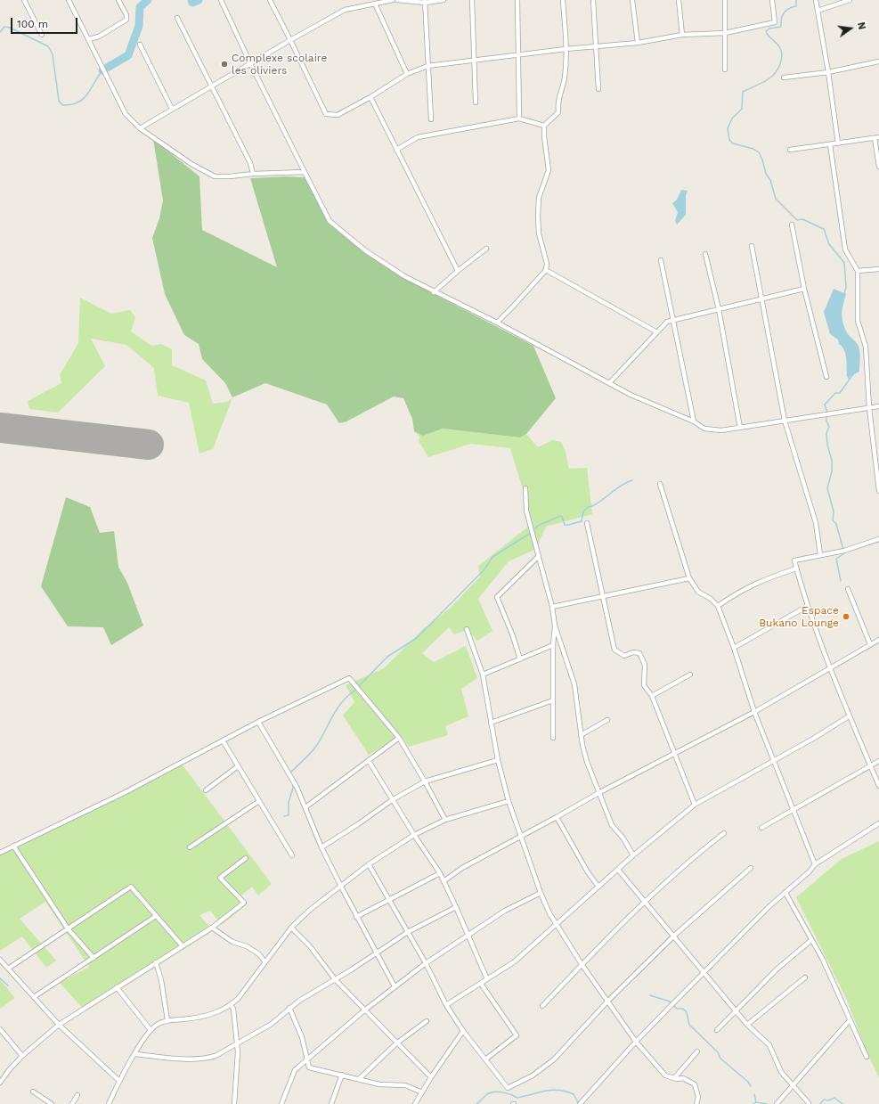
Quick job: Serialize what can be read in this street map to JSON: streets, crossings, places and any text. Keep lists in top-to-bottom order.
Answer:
{
  "places": ["Complexe scolaire les oliviers", "Espace Bukano Lounge"],
  "scale_bar": "100 m",
  "north": "right"
}
